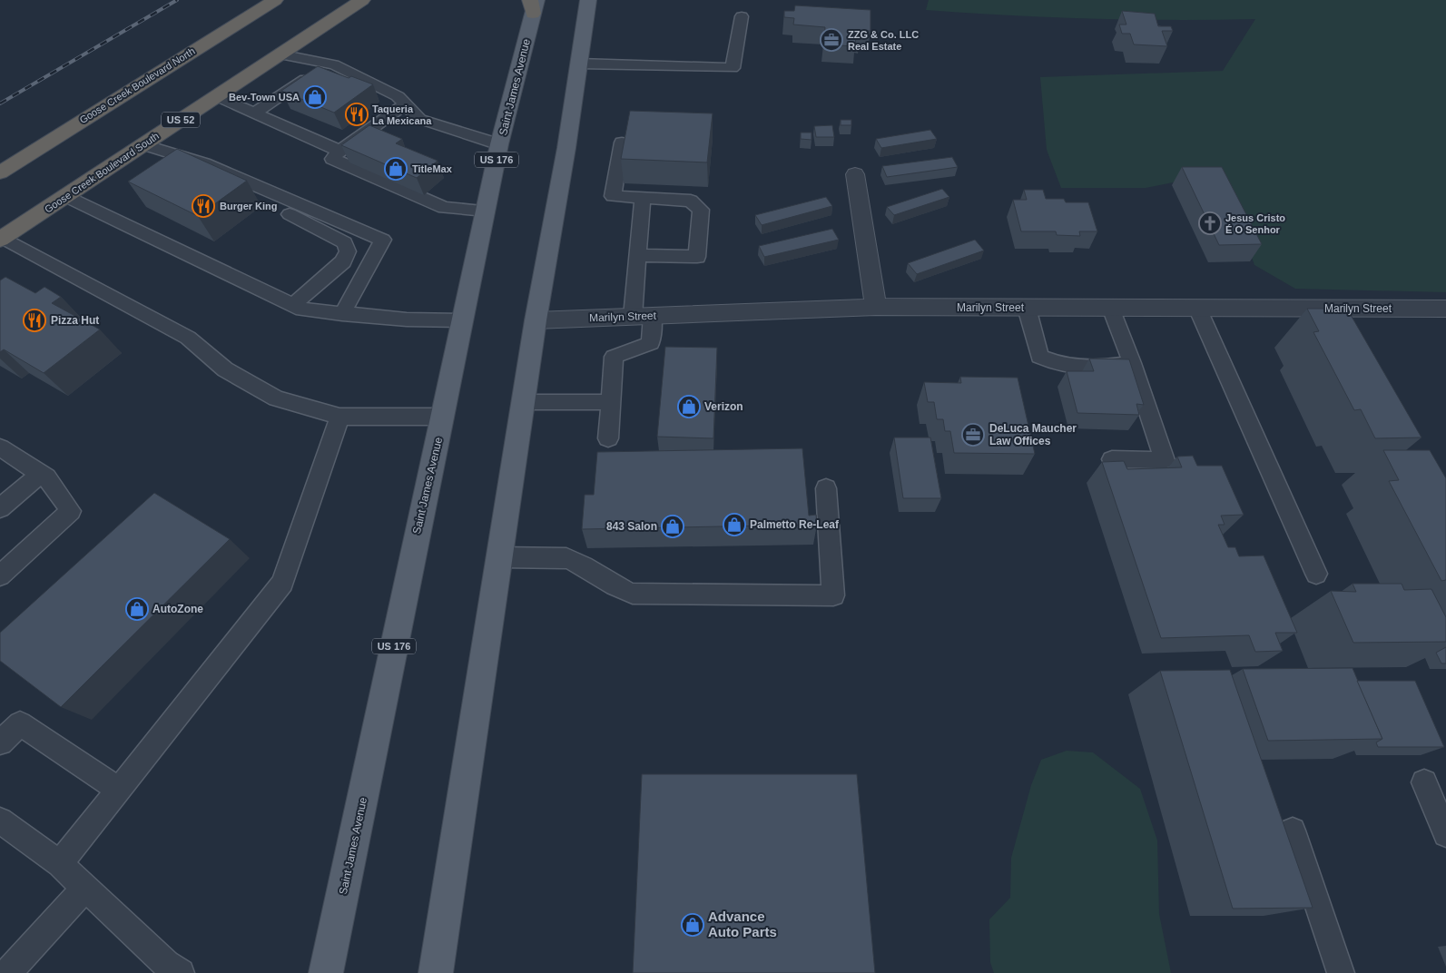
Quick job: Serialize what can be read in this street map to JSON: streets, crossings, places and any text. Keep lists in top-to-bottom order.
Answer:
{
  "streets": {
    "highway": ["Goose Creek Boulevard North", "US 52", "Goose Creek Boulevard South"],
    "main road": ["Saint James Avenue", "US 176"],
    "street": ["Marilyn Street"]
  },
  "places": {
    "office": ["ZZG & Co. LLC Real Estate", "DeLuca Maucher Law Offices"],
    "shop": [
      "Bev-Town USA",
      "TitleMax",
      "Verizon",
      "Palmetto Re-Leaf",
      "843 Salon",
      "AutoZone",
      "Advance Auto Parts"
    ],
    "restaurant": ["Taqueria La Mexicana", "Burger King", "Pizza Hut"],
    "church": ["Jesus Cristo É O Senhor"]
  }
}
